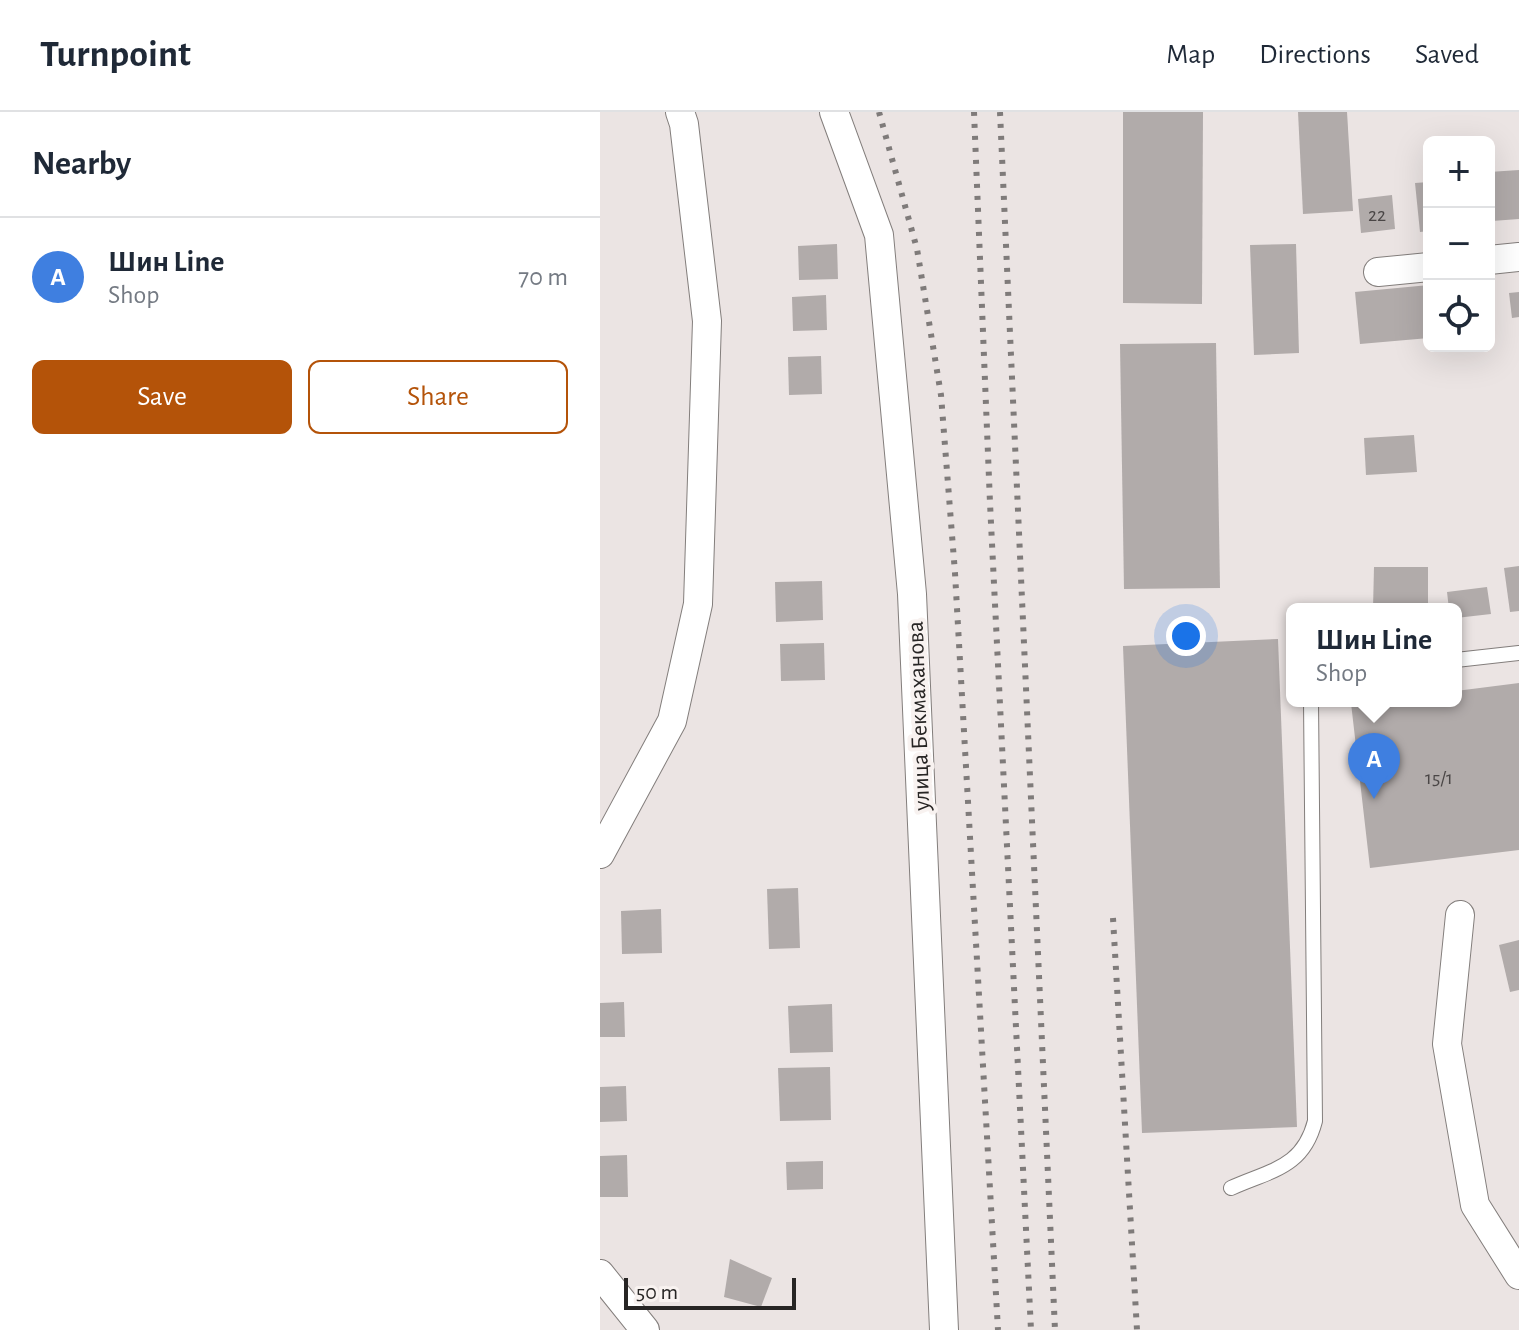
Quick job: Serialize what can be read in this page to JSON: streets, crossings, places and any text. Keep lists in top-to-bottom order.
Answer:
{
  "streets": {
    "street": ["улица Бекмаханова"]
  },
  "house_numbers": ["22", "15/1"],
  "scale_bar": "50 m",
  "page": {
    "header": "Turnpoint",
    "nav": ["Map", "Directions", "Saved"],
    "heading": "Nearby",
    "map_buttons": ["+", "−"],
    "list": [
      {
        "mark": "A",
        "name": "Шин Line",
        "note": "Shop",
        "value": "70 m"
      }
    ],
    "buttons": ["Save", "Share"],
    "popup": ["Шин Line", "Shop"],
    "pins": "A",
    "scale": "50 m"
  }
}
